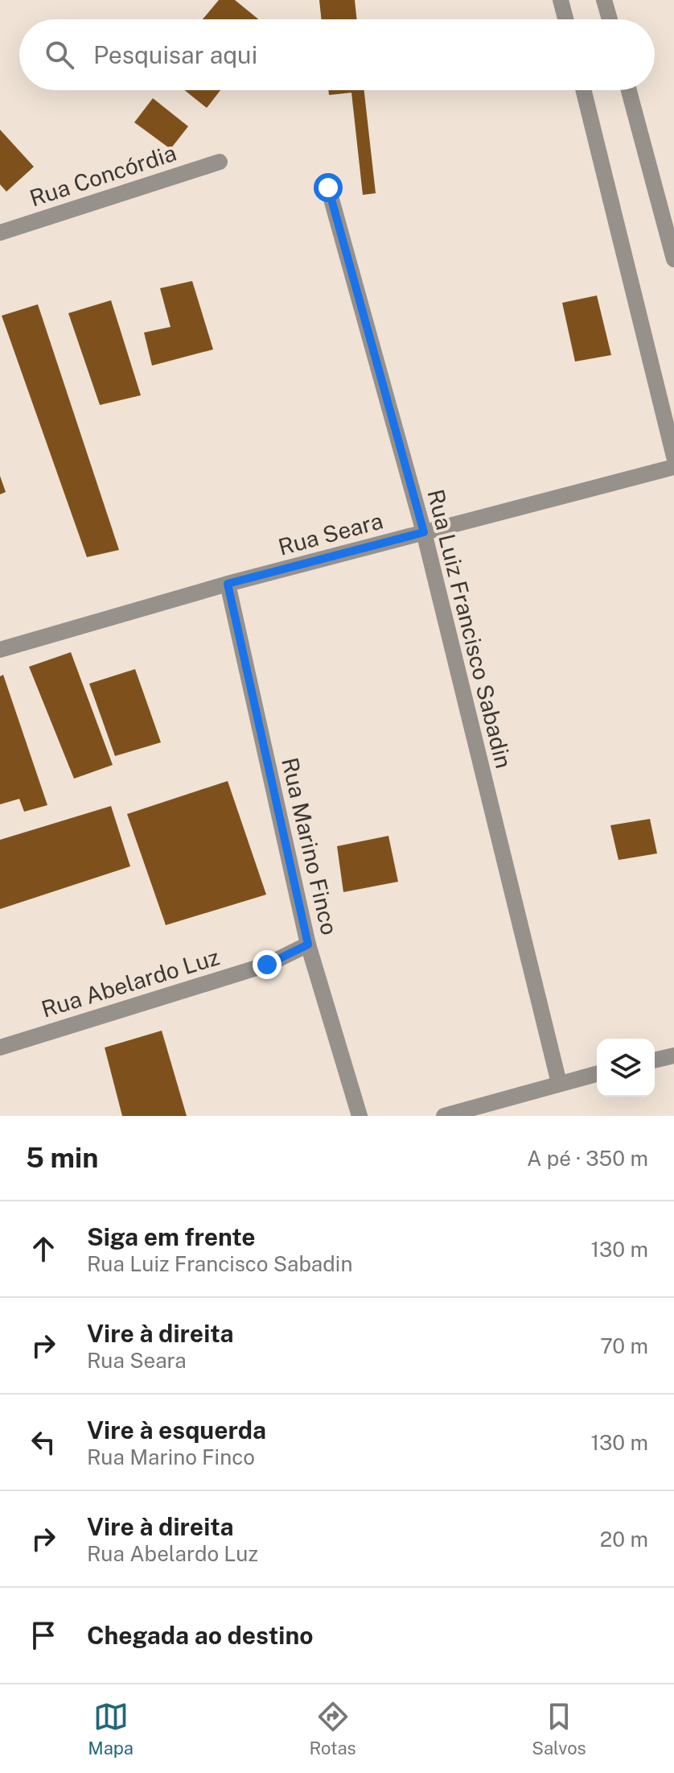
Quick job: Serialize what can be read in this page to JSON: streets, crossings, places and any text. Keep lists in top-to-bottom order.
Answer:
{
  "streets": {
    "street": [
      "Rua Concórdia",
      "Rua Seara",
      "Rua Luiz Francisco Sabadin",
      "Rua Marino Finco",
      "Rua Abelardo Luz"
    ]
  },
  "crossings": [
    ["Rua Seara", "Rua Luiz Francisco Sabadin"],
    ["Rua Seara", "Rua Marino Finco"],
    ["Rua Marino Finco", "Rua Abelardo Luz"]
  ],
  "page": {
    "search": "Pesquisar aqui",
    "heading": ["5 min", "A pé · 350 m"],
    "list": [
      ["Siga em frente", "Rua Luiz Francisco Sabadin", "130 m"],
      ["Vire à direita", "Rua Seara", "70 m"],
      ["Vire à esquerda", "Rua Marino Finco", "130 m"],
      ["Vire à direita", "Rua Abelardo Luz", "20 m"],
      "Chegada ao destino"
    ],
    "nav": ["Mapa", "Rotas", "Salvos"]
  }
}
